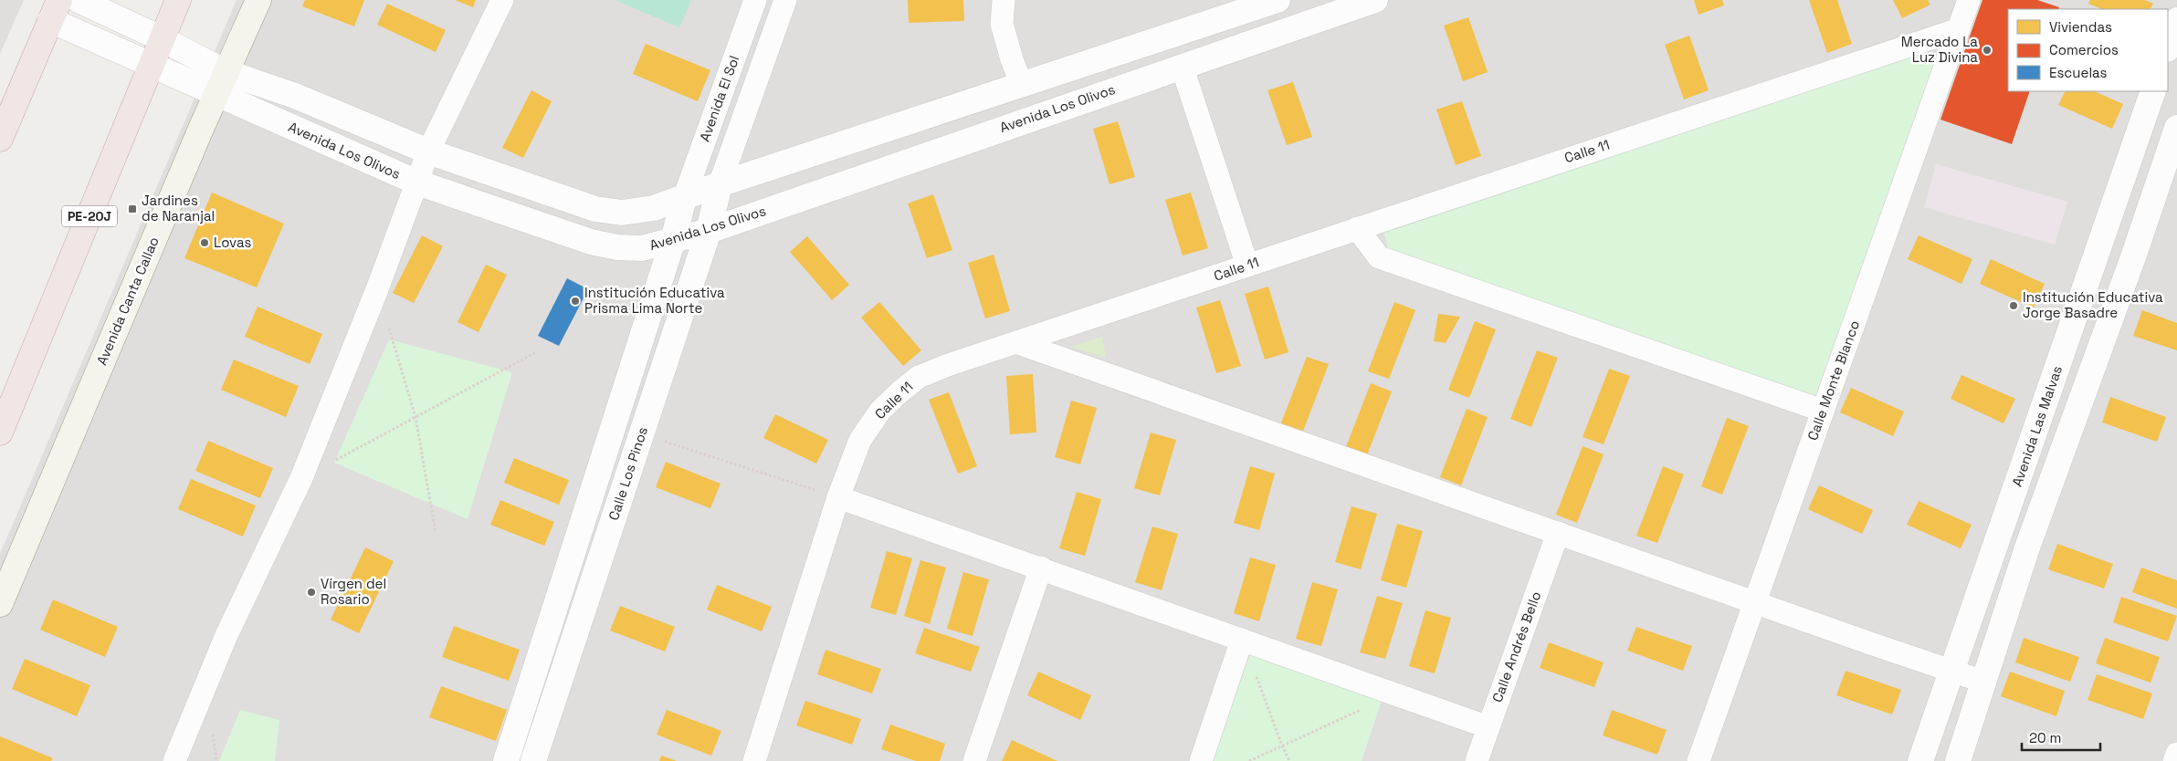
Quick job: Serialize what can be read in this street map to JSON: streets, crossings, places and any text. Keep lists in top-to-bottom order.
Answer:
{
  "streets": {
    "highway": ["PE-20J"],
    "main road": ["Avenida Canta Callao"],
    "street": [
      "Avenida El Sol",
      "Avenida Los Olivos",
      "Calle 11",
      "Calle Monte Blanco",
      "Avenida Las Malvas",
      "Calle Los Pinos",
      "Calle Andrés Bello"
    ]
  },
  "crossings": [
    ["Avenida El Sol", "Calle Los Pinos"],
    ["Avenida Los Olivos", "PE-20J"],
    ["Avenida Los Olivos", "Avenida Canta Callao"],
    ["Avenida Los Olivos", "Calle Los Pinos"],
    ["Calle 11", "Calle Monte Blanco"]
  ],
  "places": {
    "other": [
      "Mercado La Luz Divina",
      "Lovas",
      "Institución Educativa Prisma Lima Norte",
      "Institución Educativa Jorge Basadre",
      "Vírgen del Rosario"
    ],
    "transit": ["Jardines de Naranjal"]
  },
  "legend": ["Viviendas", "Comercios", "Escuelas"],
  "scale_bar": "20 m"
}
